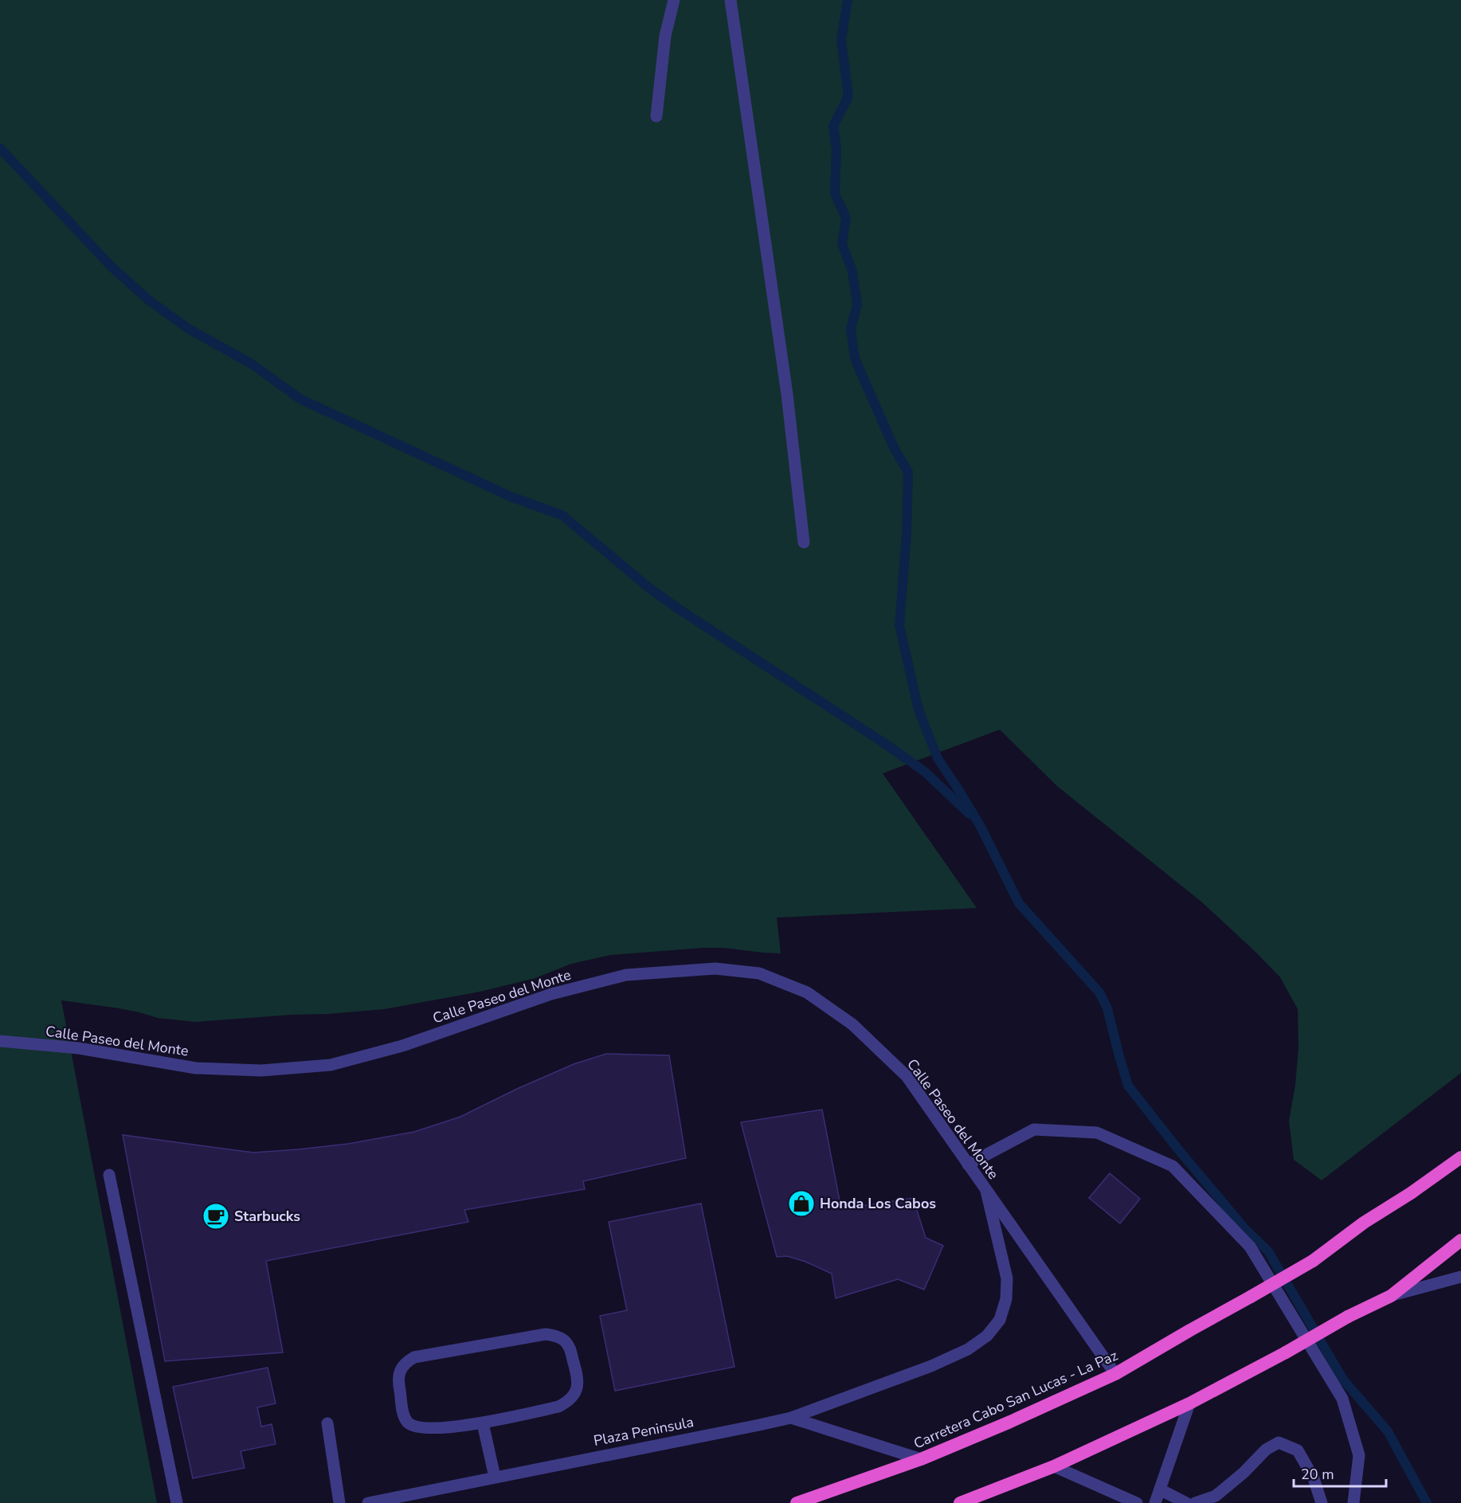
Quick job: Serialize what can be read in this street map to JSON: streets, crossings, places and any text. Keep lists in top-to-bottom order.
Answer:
{
  "streets": {
    "highway": ["Carretera Cabo San Lucas - La Paz"],
    "street": ["Calle Paseo del Monte", "Plaza Peninsula"]
  },
  "crossings": [
    ["Calle Paseo del Monte", "Carretera Cabo San Lucas - La Paz"],
    ["Carretera Cabo San Lucas - La Paz", "Plaza Peninsula"]
  ],
  "places": {
    "shop": ["Honda Los Cabos"],
    "cafe": ["Starbucks"]
  },
  "scale_bar": "20 m"
}
